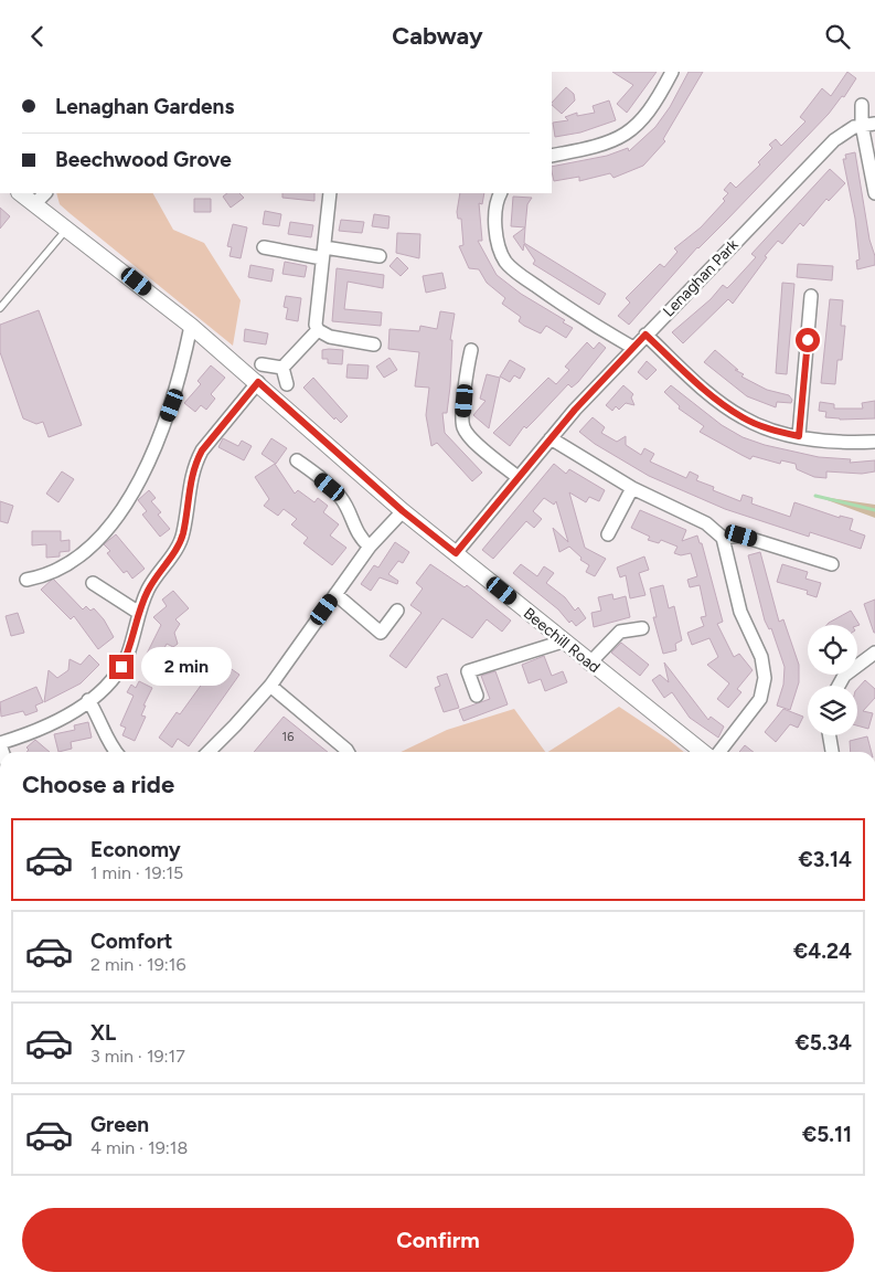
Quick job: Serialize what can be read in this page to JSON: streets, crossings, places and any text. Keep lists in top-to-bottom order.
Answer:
{
  "streets": {
    "street": ["Lenaghan Park", "Beechill Road"]
  },
  "crossings": [
    ["Lenaghan Park", "Beechill Road"]
  ],
  "house_numbers": ["16"],
  "page": {
    "header": "Cabway",
    "banner": ["Lenaghan Gardens", "Beechwood Grove"],
    "bubble": "2 min",
    "heading": "Choose a ride",
    "list": [
      {
        "name": "Economy",
        "note": "1 min · 19:15",
        "value": "€3.14"
      },
      {
        "name": "Comfort",
        "note": "2 min · 19:16",
        "value": "€4.24"
      },
      {
        "name": "XL",
        "note": "3 min · 19:17",
        "value": "€5.34"
      },
      {
        "name": "Green",
        "note": "4 min · 19:18",
        "value": "€5.11"
      }
    ],
    "buttons": "Confirm"
  }
}
